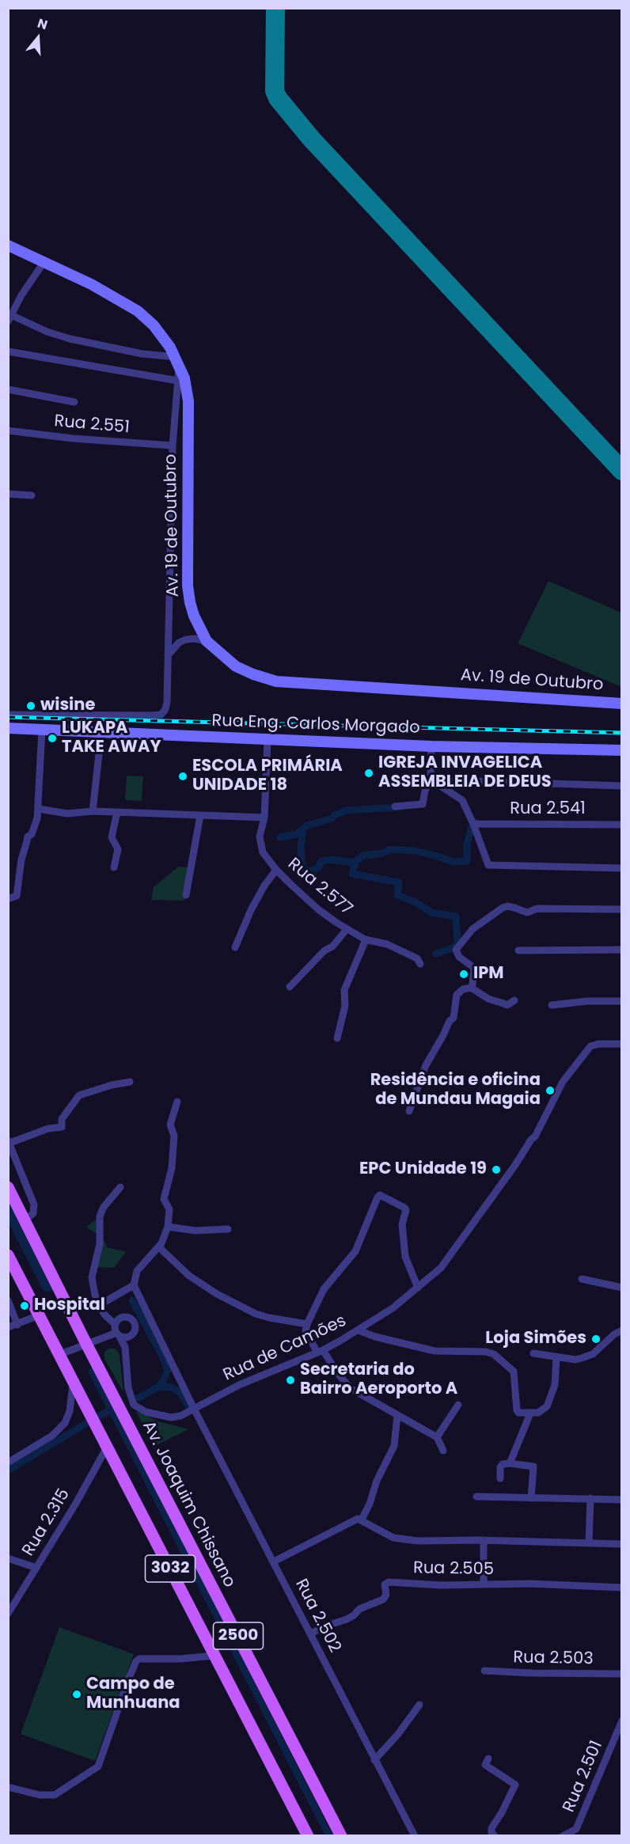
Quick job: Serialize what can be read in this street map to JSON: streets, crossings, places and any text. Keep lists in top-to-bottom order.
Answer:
{
  "streets": {
    "main road": ["Av. Joaquim Chissano", "3032", "2500"],
    "street": [
      "Rua 2.551",
      "Av. 19 de Outubro",
      "Rua Eng. Carlos Morgado",
      "Rua 2.541",
      "Rua 2.577",
      "Rua de Camões",
      "Rua 2.315",
      "Rua 2.505",
      "Rua 2.502",
      "Rua 2.503",
      "Rua 2.501"
    ]
  },
  "crossings": [
    ["Rua Eng. Carlos Morgado", "Rua 2.577"],
    ["Rua de Camões", "Rua 2.502"],
    ["Rua 2.315", "3032"],
    ["Rua 2.505", "Rua 2.502"]
  ],
  "places": [
    "wisine",
    "LUKAPA TAKE AWAY",
    "IGREJA INVAGELICA ASSEMBLEIA DE DEUS",
    "ESCOLA PRIMÁRIA UNIDADE 18",
    "IPM",
    "Residência e oficina de Mundau Magaia",
    "EPC Unidade 19",
    "Hospital",
    "Loja Simões",
    "Secretaria do Bairro Aeroporto A",
    "Campo de Munhuana"
  ],
  "north": "top"
}
